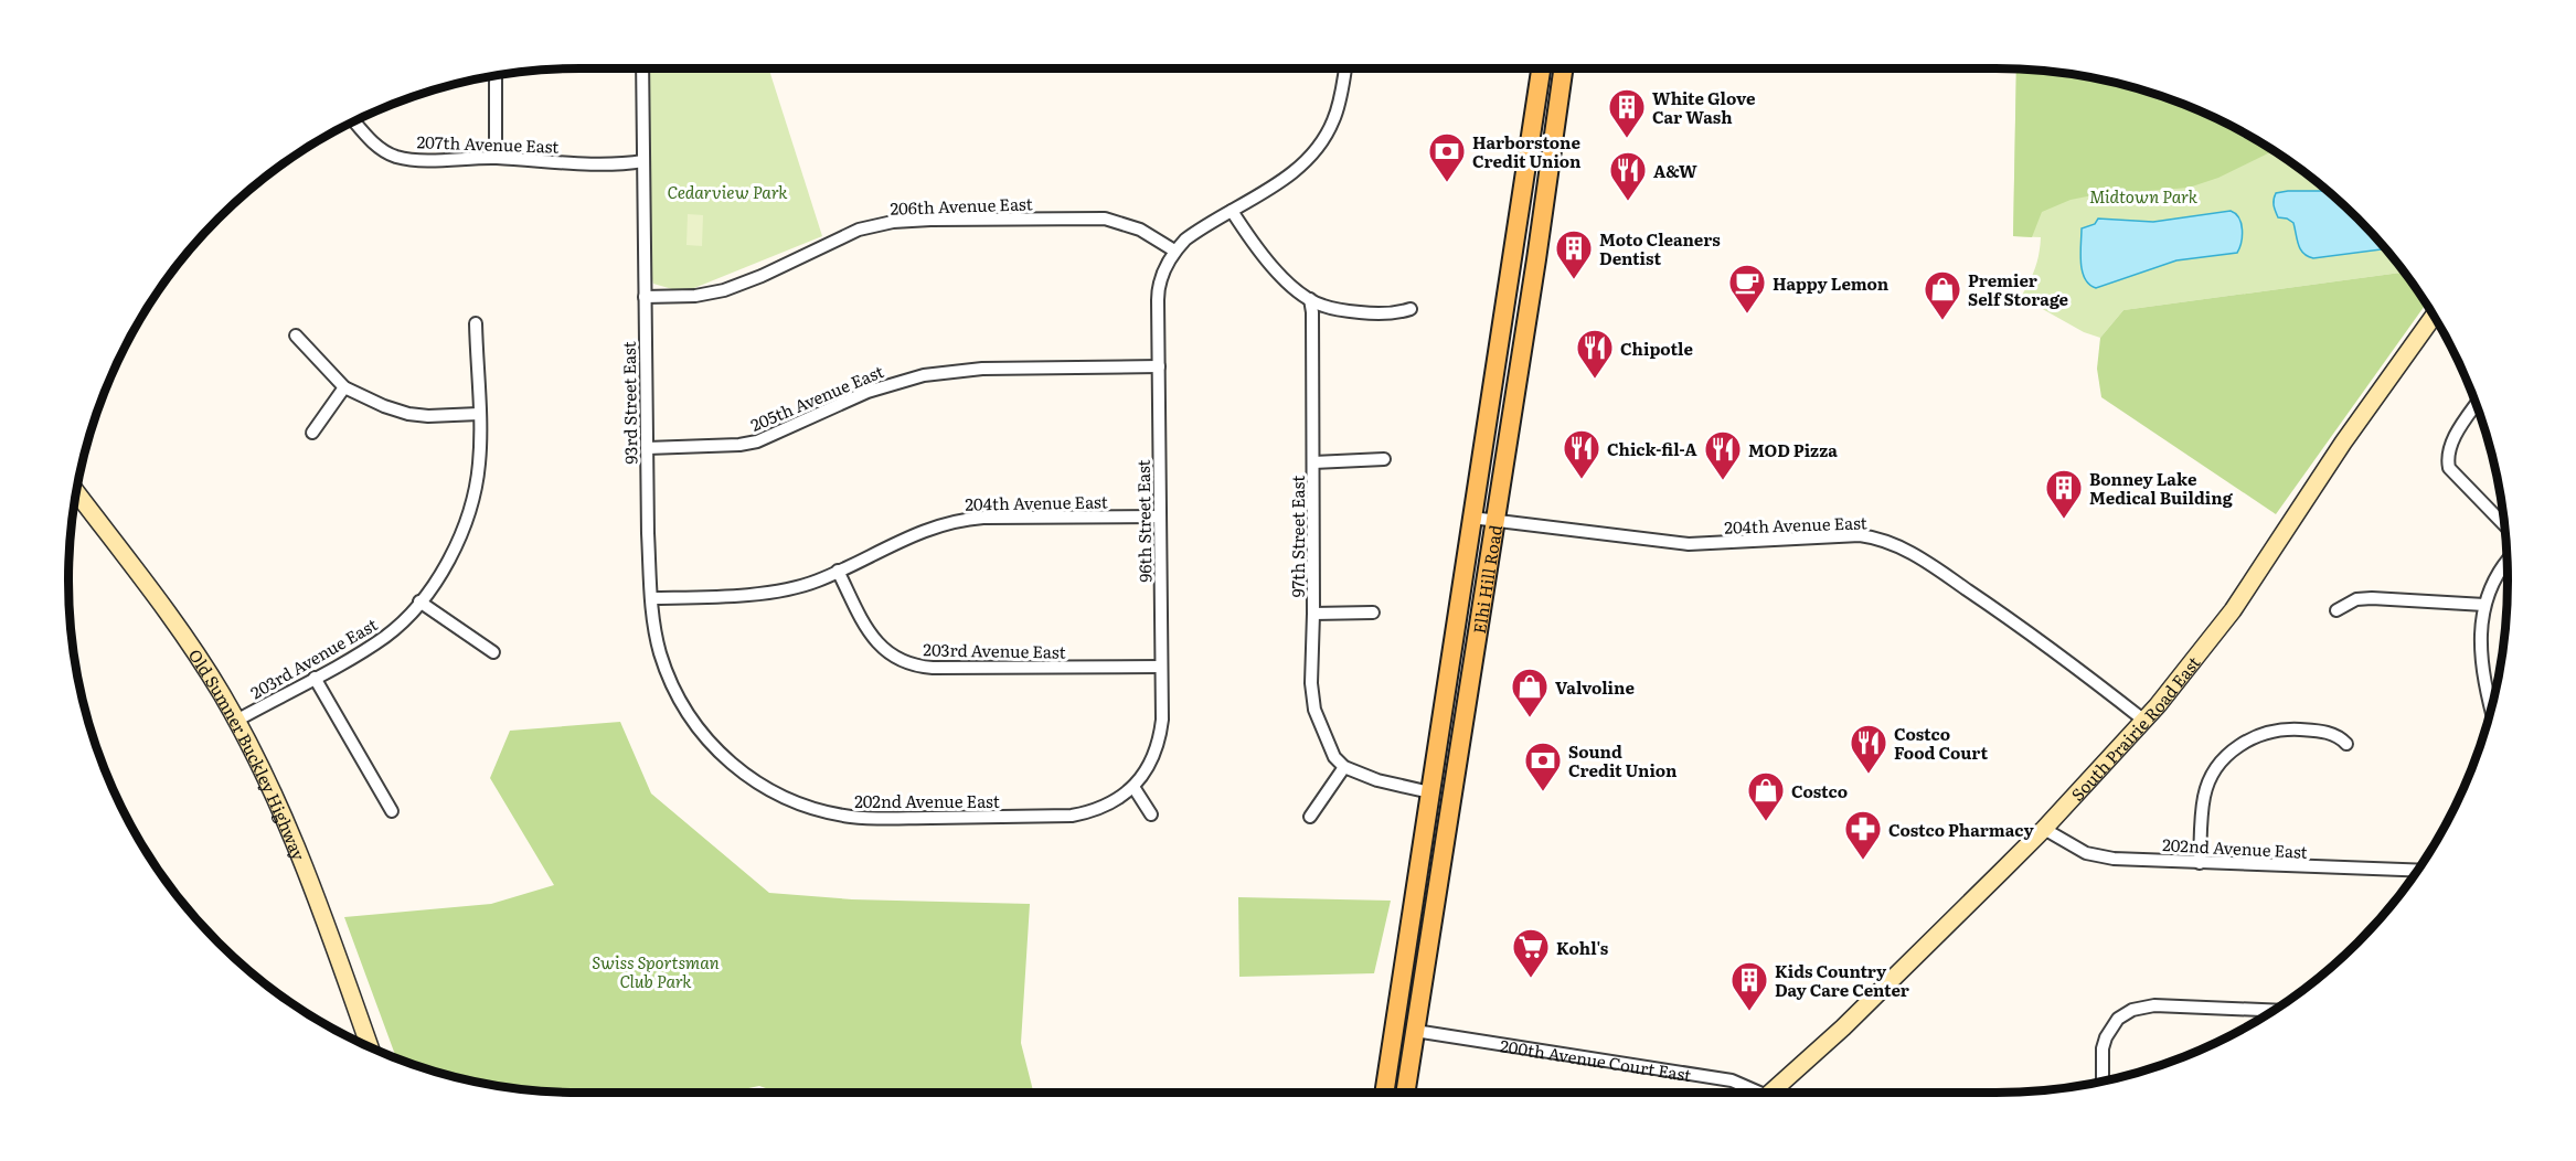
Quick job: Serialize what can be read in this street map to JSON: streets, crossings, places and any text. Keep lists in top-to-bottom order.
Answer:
{
  "streets": {
    "main road": ["Elhi Hill Road", "South Prairie Road East", "Old Sumner Buckley Highway"],
    "street": [
      "207th Avenue East",
      "206th Avenue East",
      "205th Avenue East",
      "93rd Street East",
      "204th Avenue East",
      "96th Street East",
      "97th Street East",
      "203rd Avenue East",
      "202nd Avenue East",
      "200th Avenue Court East"
    ]
  },
  "crossings": [
    ["207th Avenue East", "93rd Street East"],
    ["206th Avenue East", "93rd Street East"],
    ["206th Avenue East", "96th Street East"],
    ["205th Avenue East", "93rd Street East"],
    ["205th Avenue East", "96th Street East"],
    ["93rd Street East", "204th Avenue East"],
    ["93rd Street East", "202nd Avenue East"],
    ["204th Avenue East", "96th Street East"],
    ["204th Avenue East", "Elhi Hill Road"],
    ["204th Avenue East", "203rd Avenue East"],
    ["204th Avenue East", "South Prairie Road East"],
    ["96th Street East", "203rd Avenue East"],
    ["96th Street East", "202nd Avenue East"],
    ["Elhi Hill Road", "200th Avenue Court East"],
    ["203rd Avenue East", "Old Sumner Buckley Highway"],
    ["South Prairie Road East", "202nd Avenue East"]
  ],
  "parks": ["Cedarview Park", "Midtown Park", "Swiss Sportsman Club Park"],
  "places": {
    "building": [
      "White Glove Car Wash",
      "Moto Cleaners Dentist",
      "Bonney Lake Medical Building",
      "Kids Country Day Care Center"
    ],
    "bank": ["Harborstone Credit Union", "Sound Credit Union"],
    "restaurant": [
      "A&W",
      "Chipotle",
      "Chick-fil-A",
      "MOD Pizza",
      "Costco Food Court"
    ],
    "cafe": ["Happy Lemon"],
    "shop": ["Premier Self Storage", "Valvoline", "Costco"],
    "pharmacy": ["Costco Pharmacy"],
    "supermarket": ["Kohl's"]
  }
}
